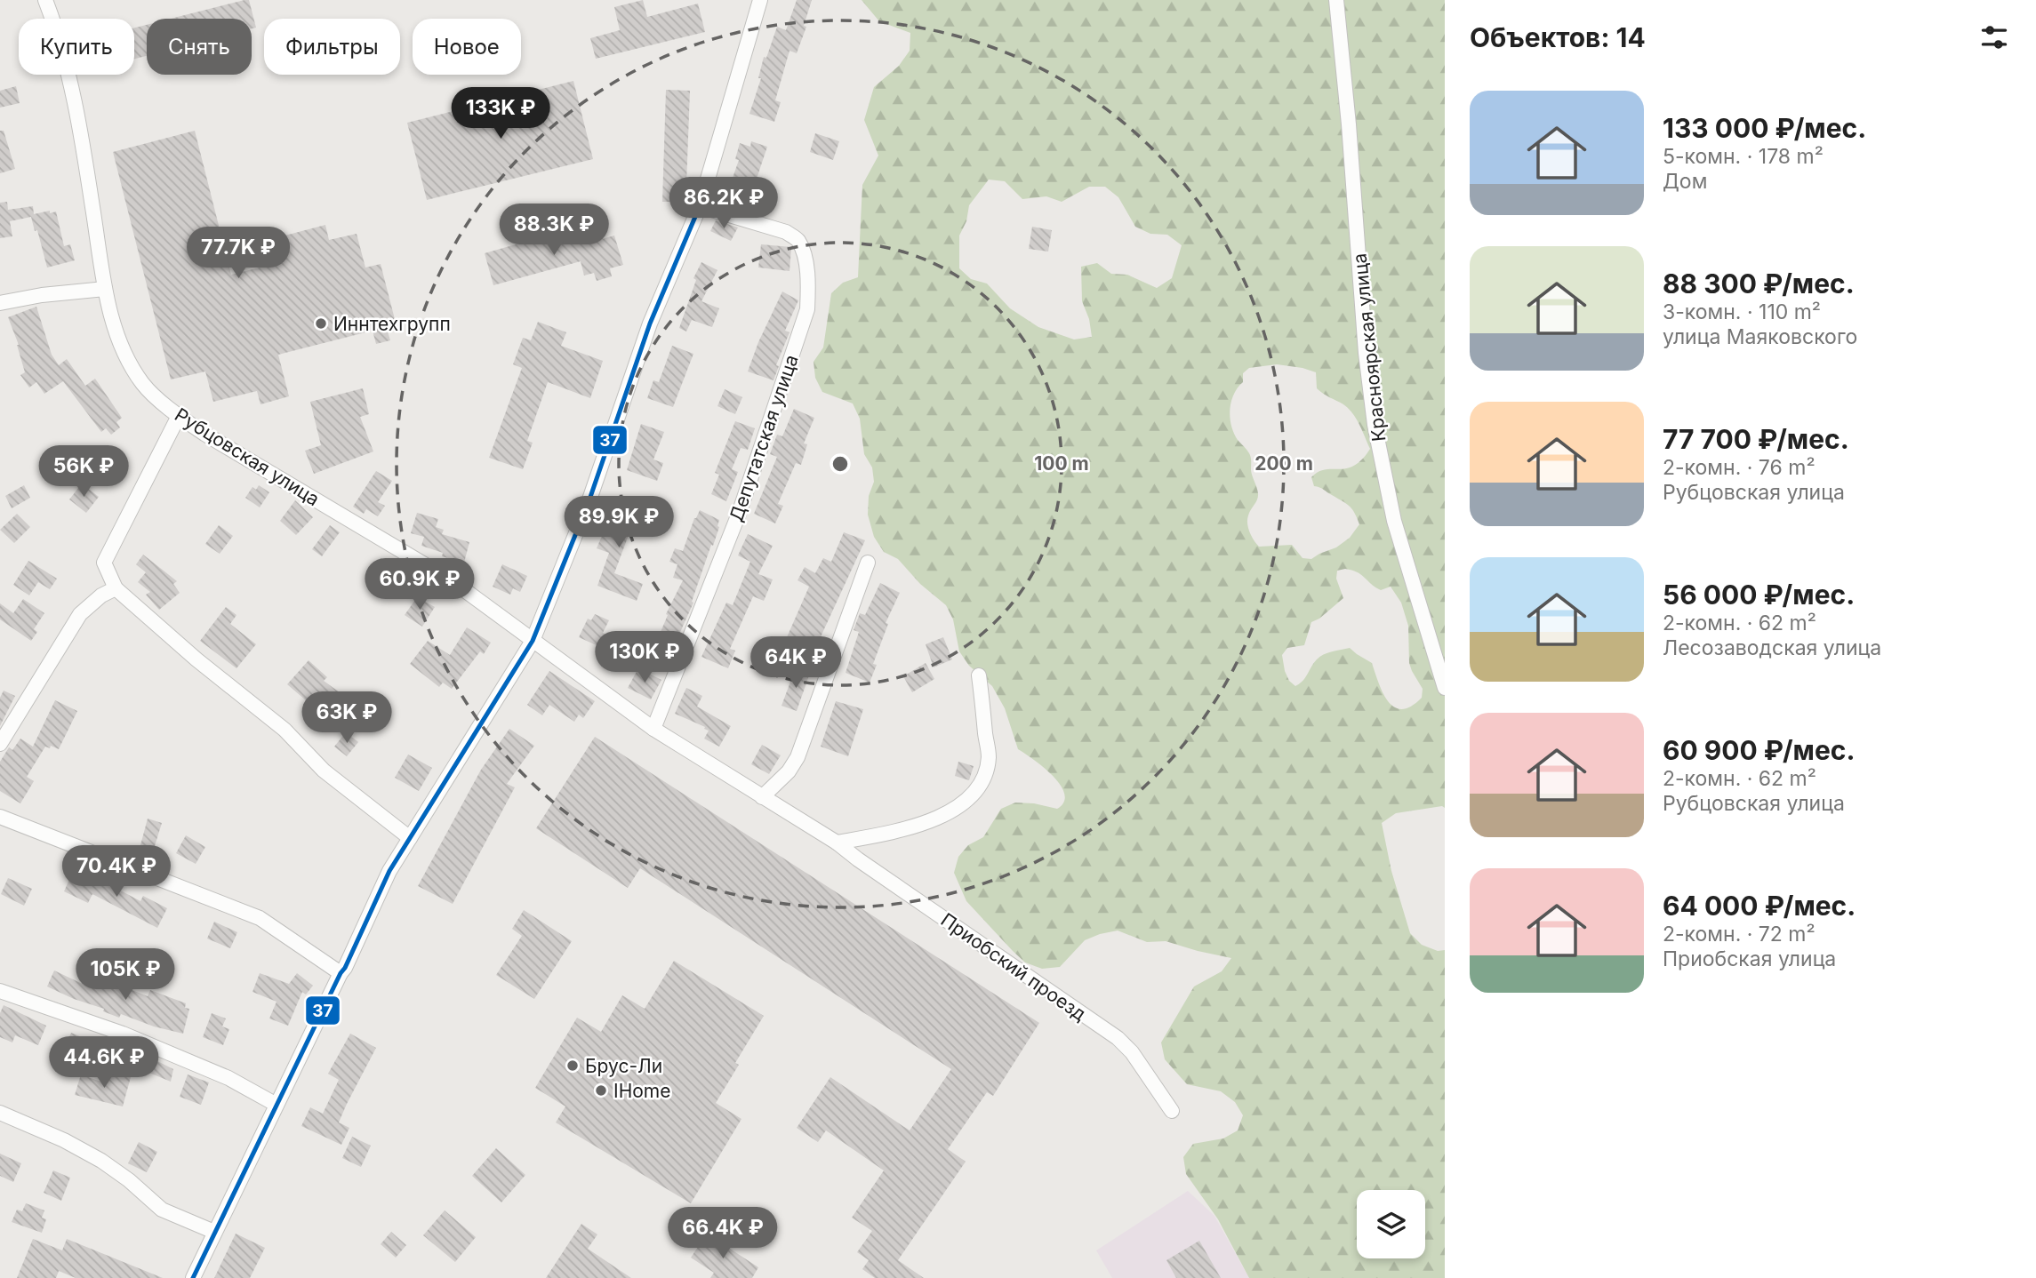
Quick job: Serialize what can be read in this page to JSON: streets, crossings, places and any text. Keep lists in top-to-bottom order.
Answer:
{
  "streets": {
    "street": [
      "Красноярская улица",
      "Депутатская улица",
      "Рубцовская улица",
      "Приобский проезд"
    ]
  },
  "crossings": [
    ["Депутатская улица", "Приобский проезд"],
    ["Рубцовская улица", "Приобский проезд"]
  ],
  "places": ["Иннтехгрупп", "Брус-Ли", "IHome"],
  "lines": ["transit line 37"],
  "page": {
    "heading": "Объектов: 14",
    "chip": [
      "Купить",
      "Снять",
      "Фильтры",
      "Новое"
    ],
    "list": [
      {
        "name": "133 000 ₽/мес.",
        "note": "5-комн. · 178 m² · Дом"
      },
      {
        "name": "88 300 ₽/мес.",
        "note": "3-комн. · 110 m² · улица Маяковского"
      },
      {
        "name": "77 700 ₽/мес.",
        "note": "2-комн. · 76 m² · Рубцовская улица"
      },
      {
        "name": "56 000 ₽/мес.",
        "note": "2-комн. · 62 m² · Лесозаводская улица"
      },
      {
        "name": "60 900 ₽/мес.",
        "note": "2-комн. · 62 m² · Рубцовская улица"
      },
      {
        "name": "64 000 ₽/мес.",
        "note": "2-комн. · 72 m² · Приобская улица"
      }
    ],
    "price": [
      "133K ₽",
      "86.2K ₽",
      "88.3K ₽",
      "77.7K ₽",
      "56K ₽",
      "89.9K ₽",
      "60.9K ₽",
      "130K ₽",
      "64K ₽",
      "63K ₽",
      "70.4K ₽",
      "105K ₽",
      "44.6K ₽",
      "66.4K ₽"
    ]
  },
  "rings": ["100 m", "200 m"]
}
